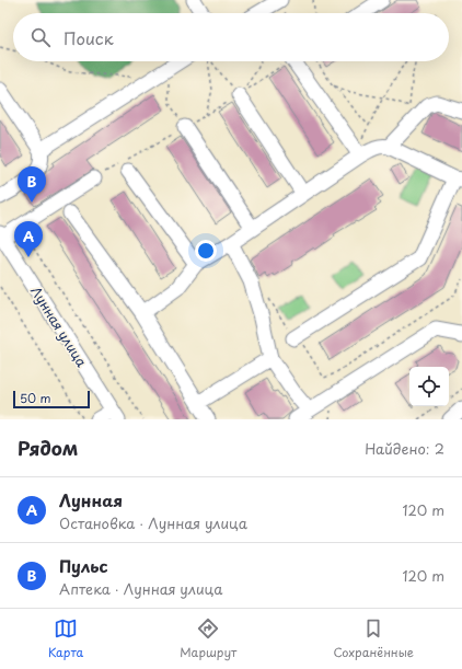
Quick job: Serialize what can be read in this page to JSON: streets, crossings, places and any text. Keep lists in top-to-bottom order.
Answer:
{
  "streets": {
    "street": ["Лунная улица"]
  },
  "scale_bar": "50 m",
  "page": {
    "search": "Поиск",
    "pins": ["B", "A"],
    "scale": "50 m",
    "heading": ["Рядом", "Найдено: 2"],
    "list": [
      {
        "mark": "A",
        "name": "Лунная",
        "note": "Остановка · Лунная улица",
        "value": "120 m"
      },
      {
        "mark": "B",
        "name": "Пульс",
        "note": "Аптека · Лунная улица",
        "value": "120 m"
      }
    ],
    "nav": ["Карта", "Маршрут", "Сохранённые"]
  }
}
